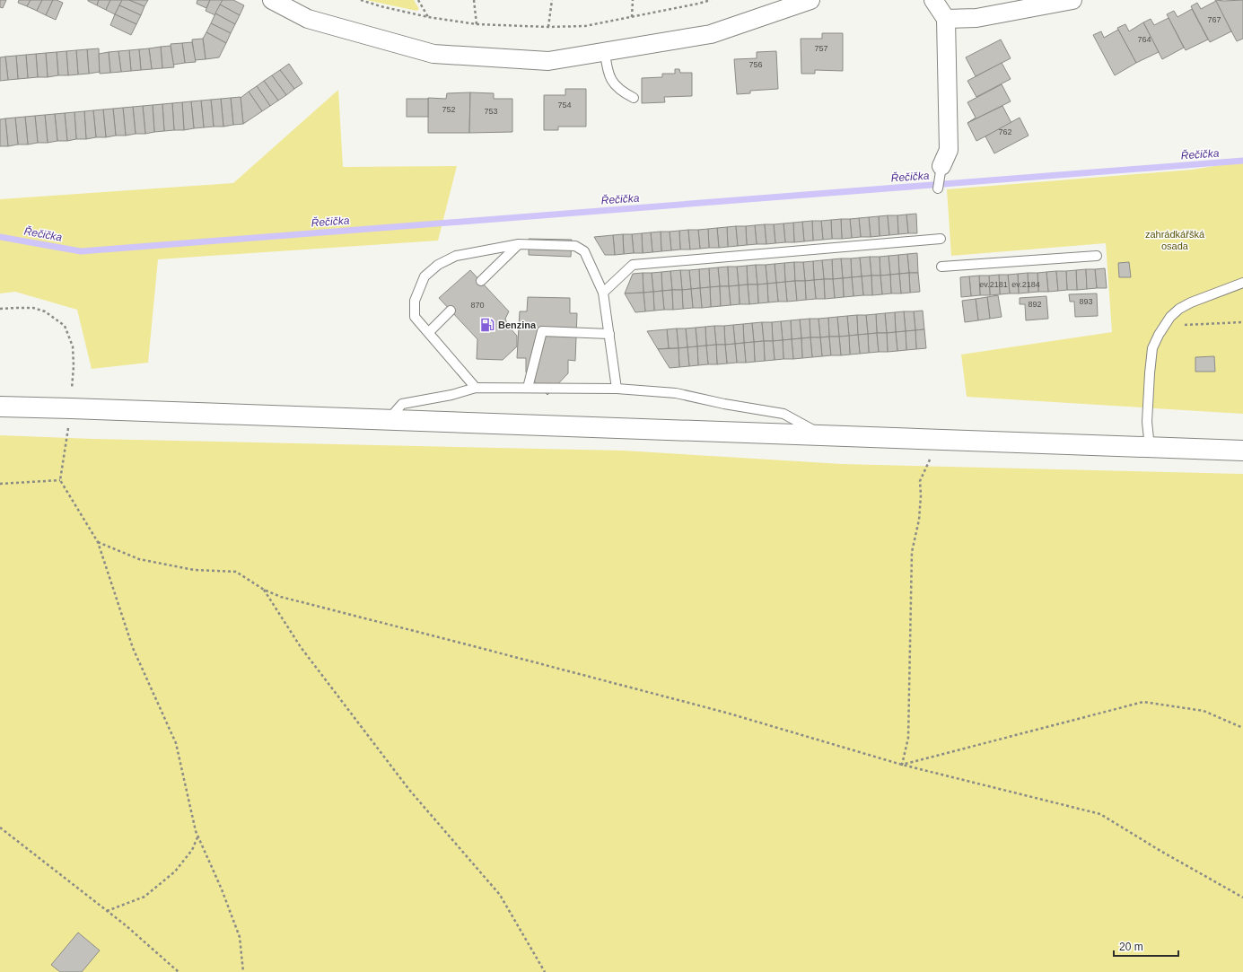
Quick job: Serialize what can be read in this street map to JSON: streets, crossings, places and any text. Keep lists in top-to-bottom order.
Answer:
{
  "water": ["Řečička"],
  "parks": ["zahrádkářšká osada"],
  "places": {
    "fuel station": ["Benzina"]
  },
  "house_numbers": [
    "767",
    "764",
    "757",
    "756",
    "754",
    "752",
    "753",
    "762",
    "ev.2181",
    "ev.2184",
    "893",
    "892",
    "870"
  ],
  "scale_bar": "20 m"
}
